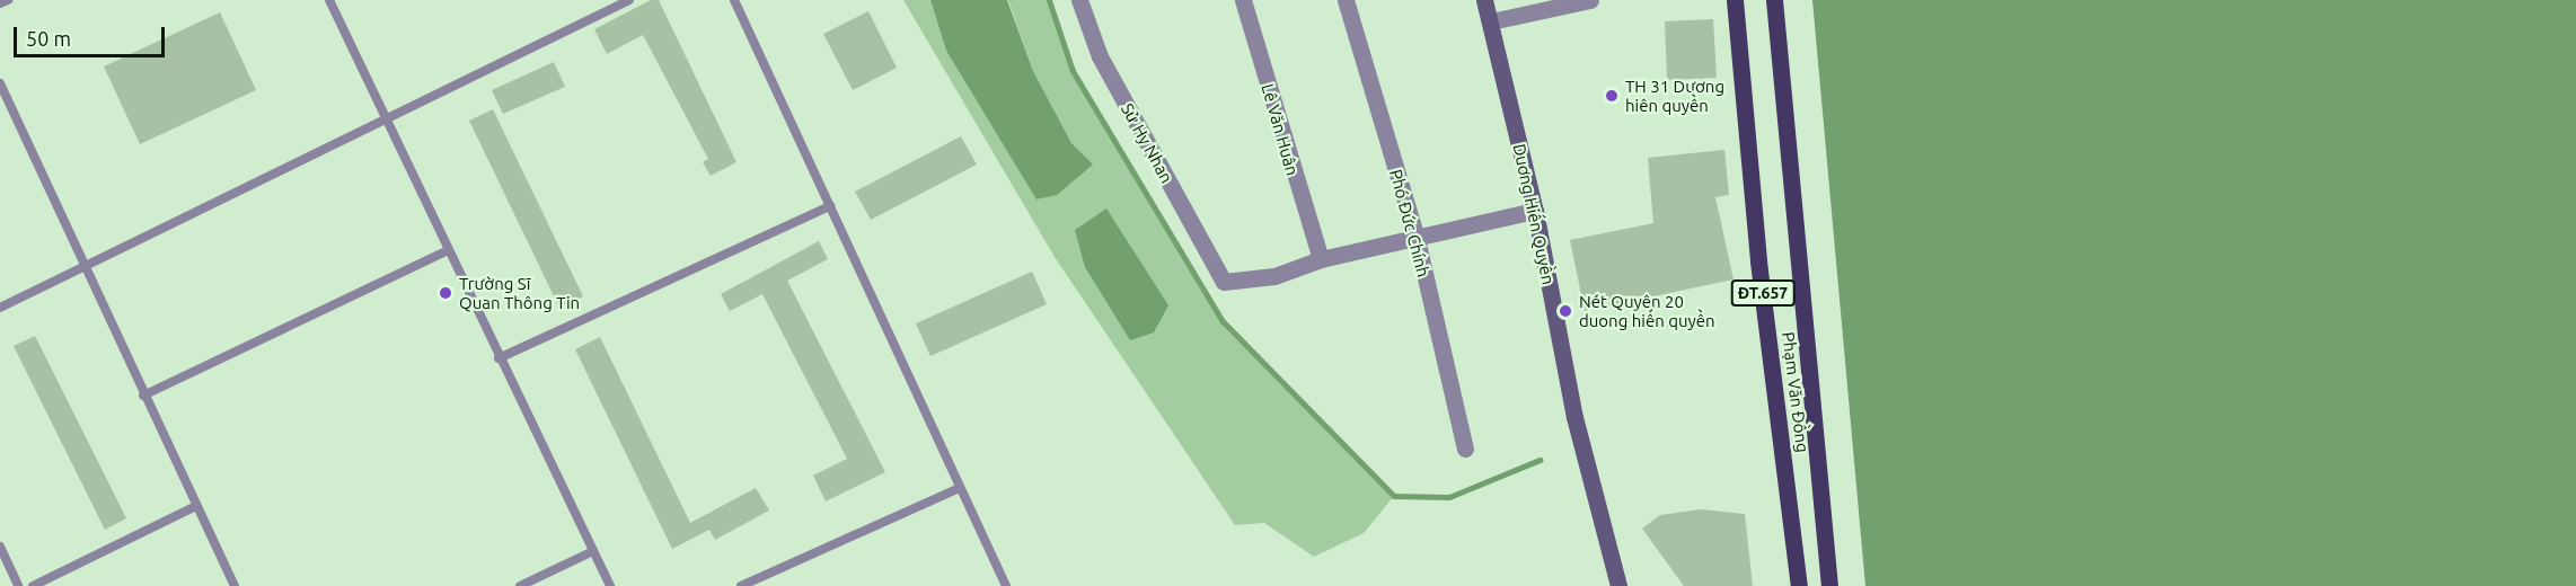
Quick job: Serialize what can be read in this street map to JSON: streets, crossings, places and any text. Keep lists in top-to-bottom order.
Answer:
{
  "streets": {
    "main road": ["ĐT.657", "Phạm Văn Đồng"],
    "street": [
      "Lê Văn Huân",
      "Sử Hy Nhan",
      "Duơng Hiến Quyền",
      "Phó Đức Chính"
    ]
  },
  "crossings": [
    ["Lê Văn Huân", "Sử Hy Nhan"]
  ],
  "places": ["TH 31 Dương hiên quyền", "Trường Sĩ Quan Thông Tin", "Nét Quyên 20 duong hiến quyền"],
  "scale_bar": "50 m"
}
